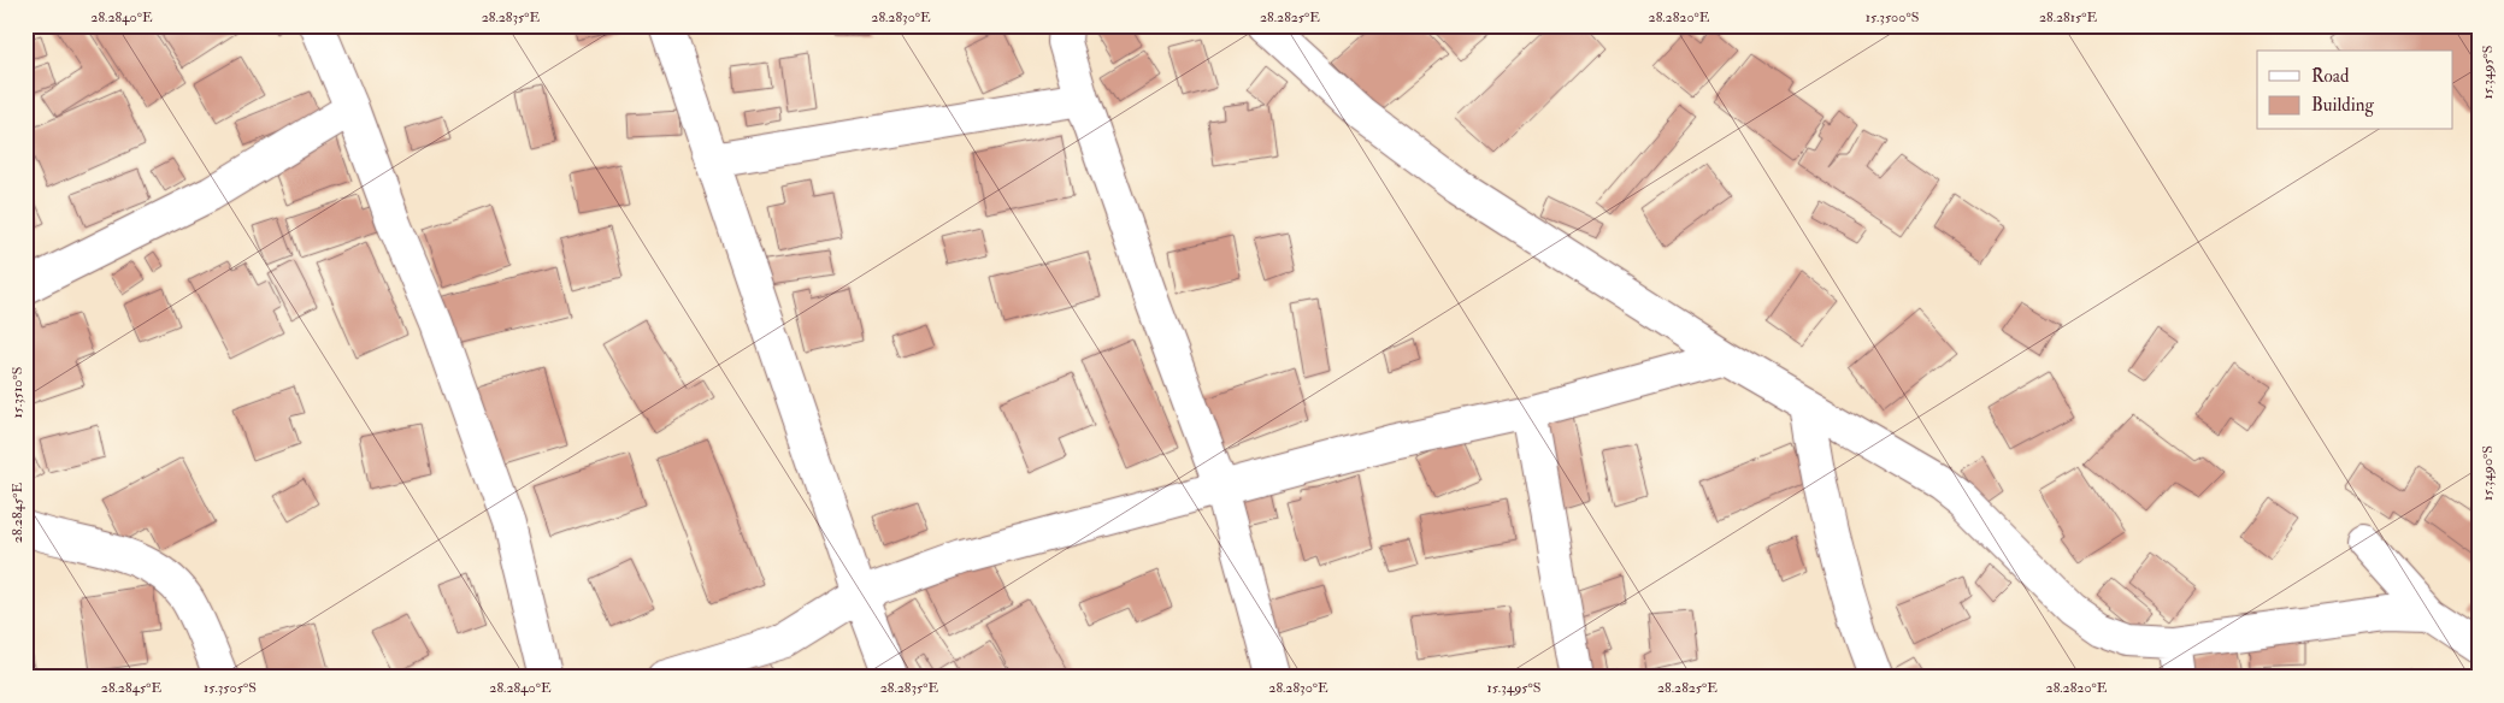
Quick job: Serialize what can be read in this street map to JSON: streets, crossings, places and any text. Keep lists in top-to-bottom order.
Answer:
{
  "legend": ["Road", "Building"],
  "coordinates": [
    "28.2840°E",
    "28.2835°E",
    "28.2830°E",
    "28.2825°E",
    "28.2820°E",
    "15.3500°S",
    "28.2815°E",
    "15.3495°S",
    "15.3510°S",
    "15.3490°S",
    "28.2845°E",
    "15.3505°S"
  ]
}
